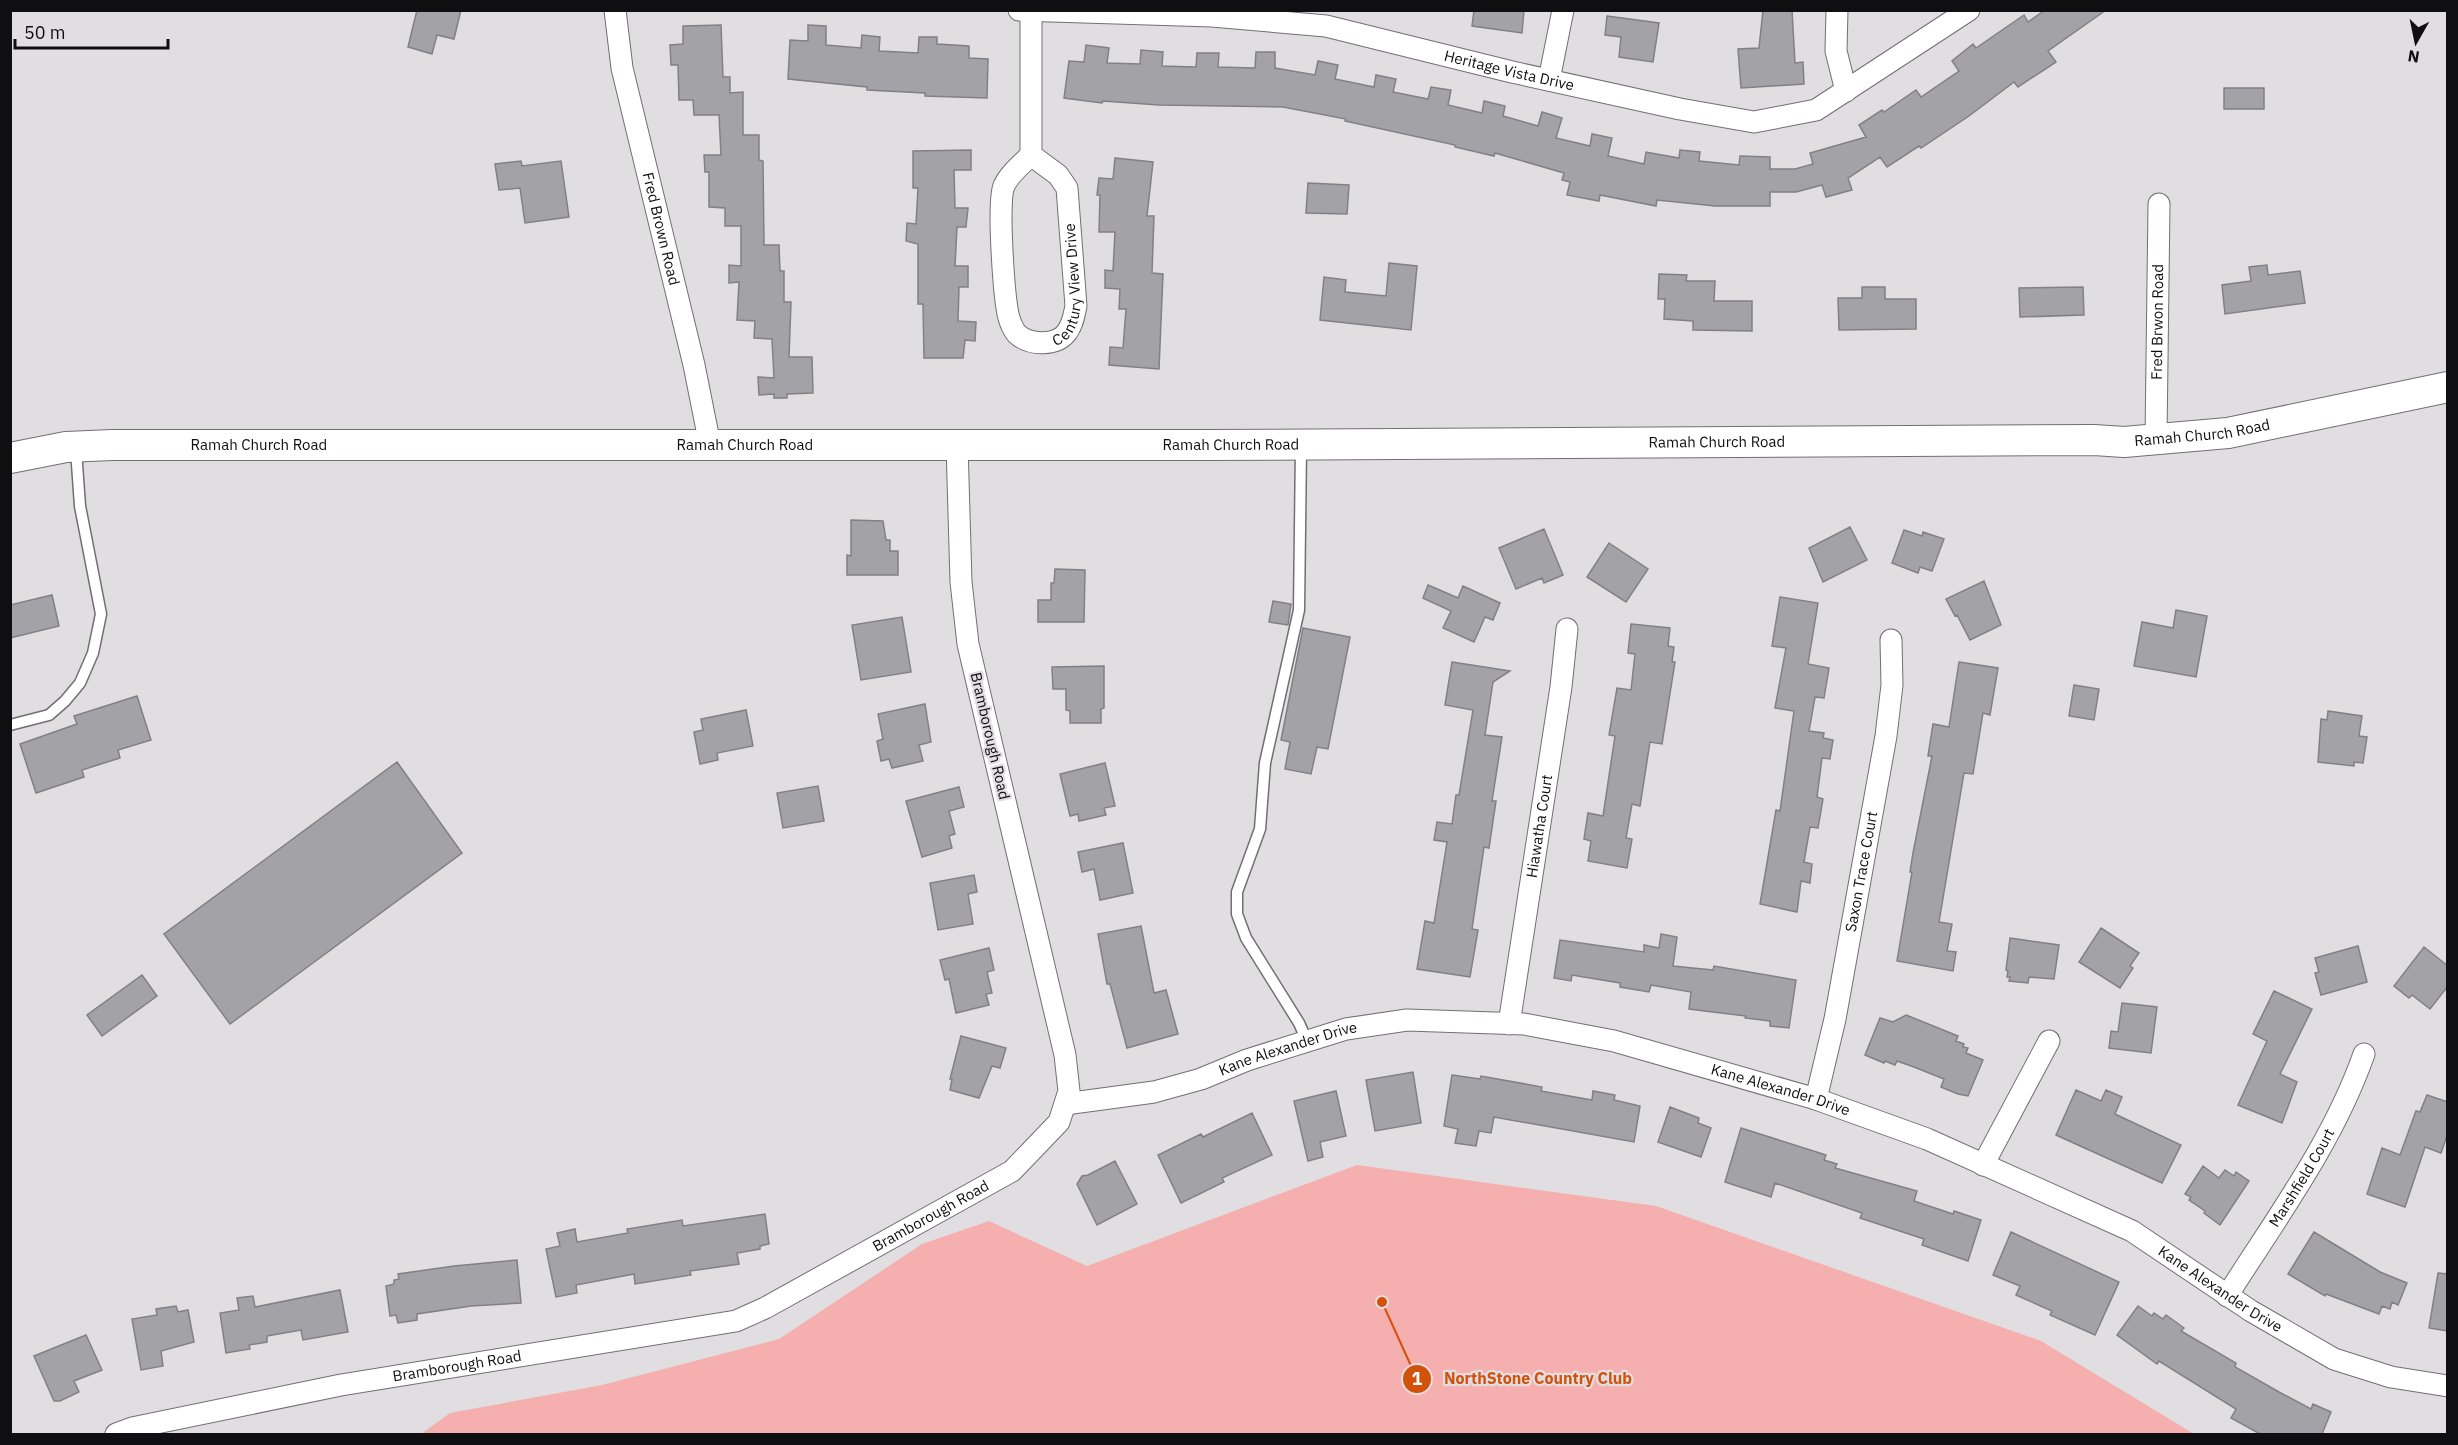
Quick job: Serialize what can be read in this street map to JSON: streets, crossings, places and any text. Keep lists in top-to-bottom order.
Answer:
{
  "streets": {
    "main road": ["Ramah Church Road"],
    "street": [
      "Heritage Vista Drive",
      "Fred Brown Road",
      "Century View Drive",
      "Fred Brwon Road",
      "Bramborough Road",
      "Hiawatha Court",
      "Saxon Trace Court",
      "Kane Alexander Drive",
      "Marshfield Court"
    ]
  },
  "crossings": [
    ["Fred Brown Road", "Ramah Church Road"],
    ["Fred Brwon Road", "Ramah Church Road"],
    ["Ramah Church Road", "Bramborough Road"],
    ["Bramborough Road", "Kane Alexander Drive"],
    ["Hiawatha Court", "Kane Alexander Drive"],
    ["Saxon Trace Court", "Kane Alexander Drive"],
    ["Kane Alexander Drive", "Marshfield Court"]
  ],
  "places": ["NorthStone Country Club"],
  "scale_bar": "50 m",
  "north": "bottom"
}
